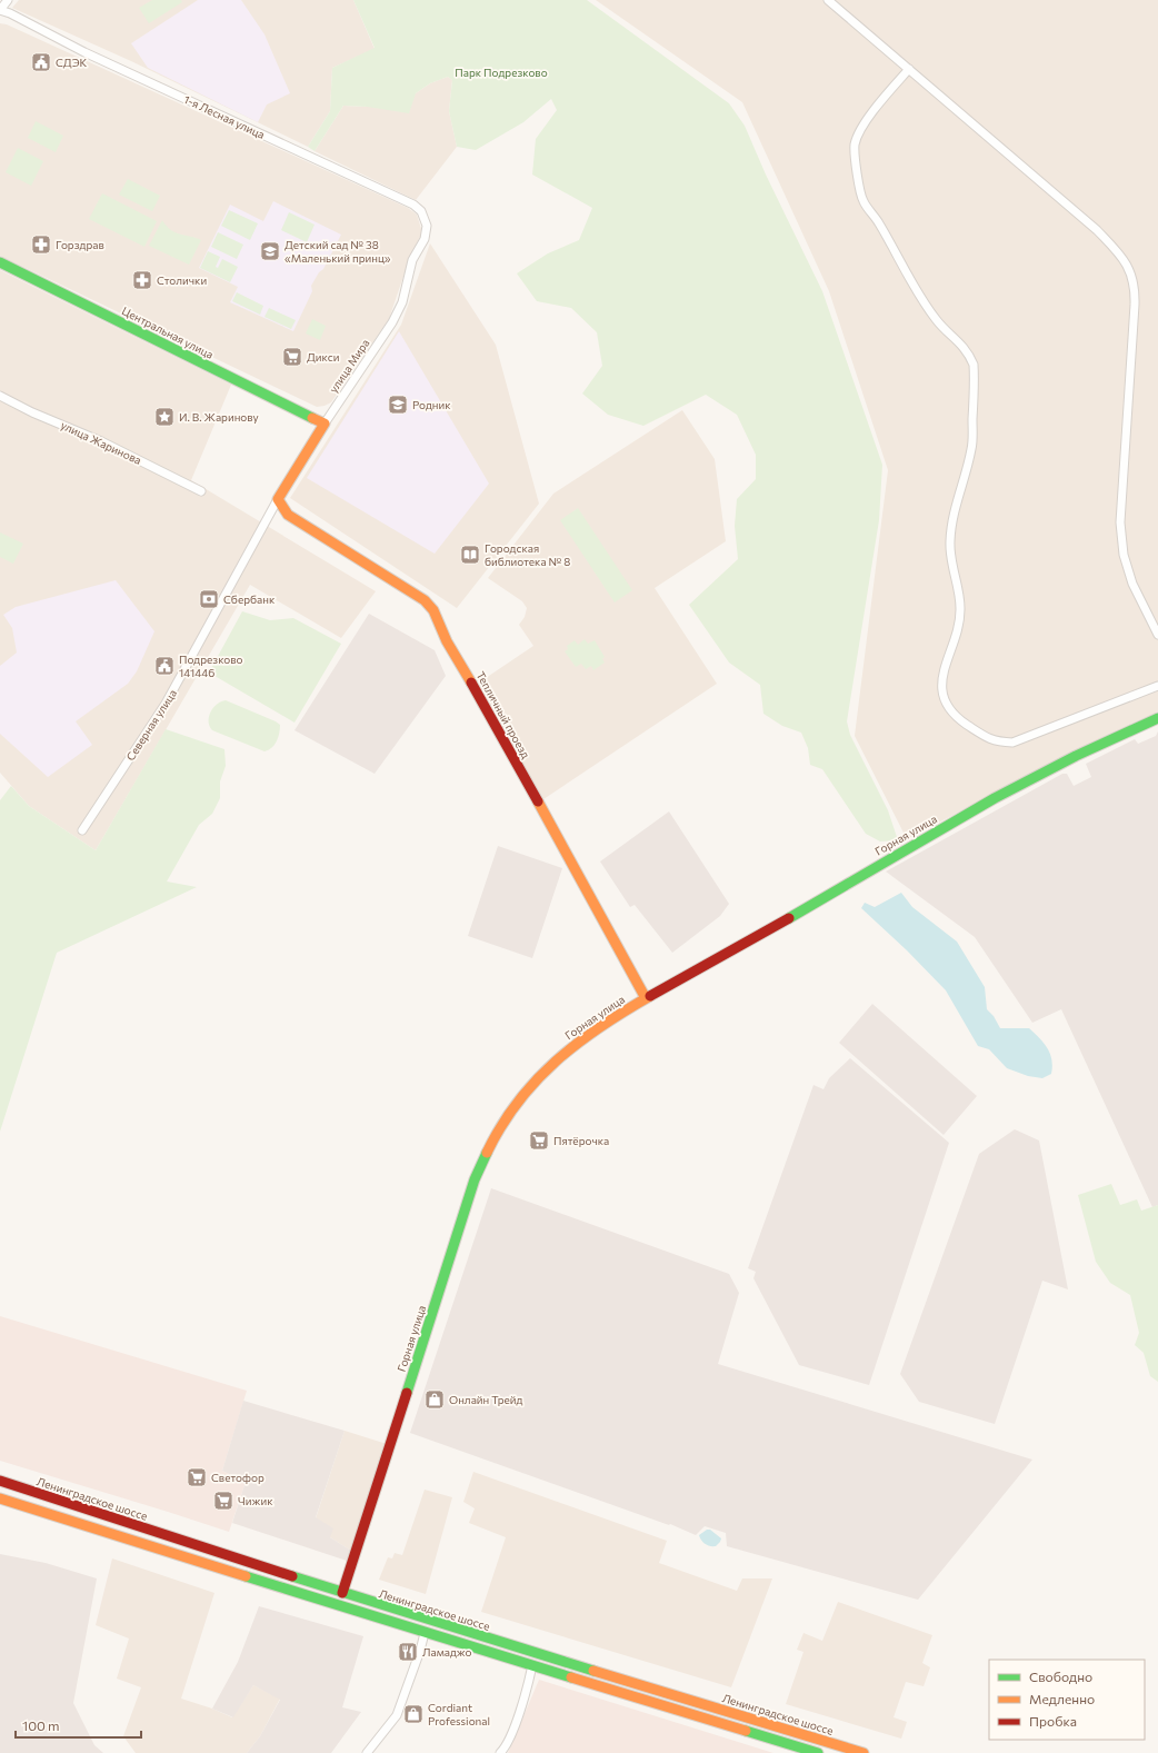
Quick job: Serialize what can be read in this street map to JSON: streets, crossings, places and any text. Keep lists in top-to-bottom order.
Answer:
{
  "streets": {
    "main road": [
      "Центральная улица",
      "улица Мира",
      "Тепличный проезд",
      "Горная улица",
      "Ленинградское шоссе"
    ],
    "street": ["1-я Лесная улица", "улица Жаринова", "Северная улица"]
  },
  "crossings": [
    ["1-я Лесная улица", "улица Мира"],
    ["Центральная улица", "улица Мира"],
    ["улица Мира", "Тепличный проезд"],
    ["улица Мира", "Северная улица"],
    ["Тепличный проезд", "Северная улица"],
    ["Тепличный проезд", "Горная улица"],
    ["Горная улица", "Ленинградское шоссе"]
  ],
  "parks": ["Парк Подрезково"],
  "places": {
    "public building": ["СДЭК", "Подрезково 141446"],
    "pharmacy": ["Горздрав", "Столички"],
    "school or university": ["Детский сад № 38 «Маленький принц»", "Родник"],
    "supermarket": [
      "Дикси",
      "Пятёрочка",
      "Светофор",
      "Чижик"
    ],
    "place": ["И. В. Жаринову"],
    "library": ["Городская библиотека № 8"],
    "bank": ["Сбербанк"],
    "shop": ["Онлайн Трейд", "Cordiant Professional"],
    "restaurant": ["Ламаджо"]
  },
  "legend": ["Свободно", "Медленно", "Пробка"],
  "scale_bar": "100 m"
}
